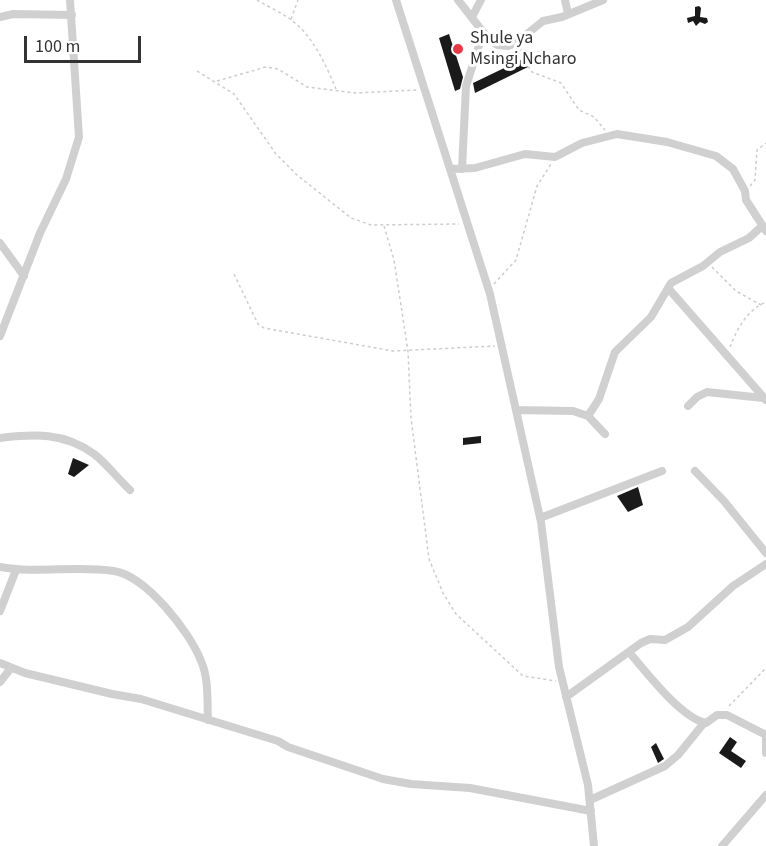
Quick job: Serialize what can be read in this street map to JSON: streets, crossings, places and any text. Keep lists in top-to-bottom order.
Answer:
{
  "places": ["Shule ya Msingi Ncharo"],
  "scale_bar": "100 m"
}
